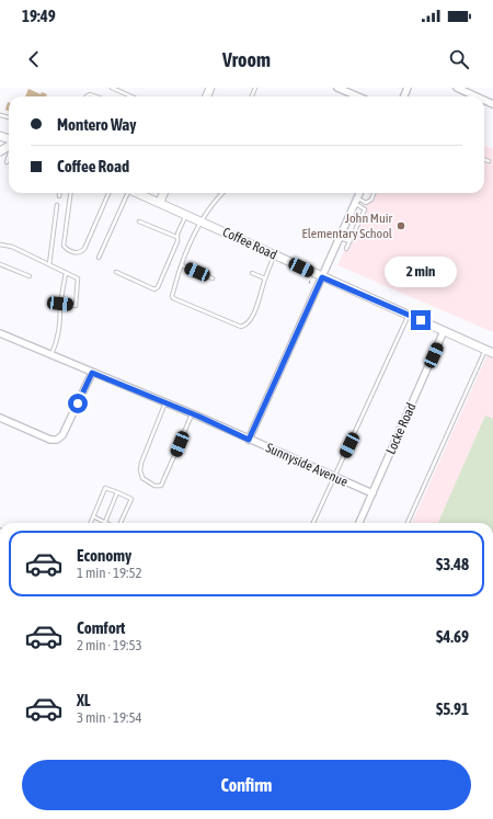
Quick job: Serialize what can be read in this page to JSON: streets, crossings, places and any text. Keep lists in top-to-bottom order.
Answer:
{
  "streets": {
    "main road": ["Coffee Road"],
    "street": ["Locke Road", "Sunnyside Avenue"]
  },
  "crossings": [
    ["Coffee Road", "Locke Road"],
    ["Locke Road", "Sunnyside Avenue"]
  ],
  "places": ["John Muir Elementary School"],
  "page": {
    "status": "19:49",
    "header": "Vroom",
    "banner": ["Montero Way", "Coffee Road"],
    "bubble": "2 min",
    "list": [
      {
        "name": "Economy",
        "note": "1 min · 19:52",
        "value": "$3.48"
      },
      {
        "name": "Comfort",
        "note": "2 min · 19:53",
        "value": "$4.69"
      },
      {
        "name": "XL",
        "note": "3 min · 19:54",
        "value": "$5.91"
      }
    ],
    "buttons": "Confirm"
  }
}
